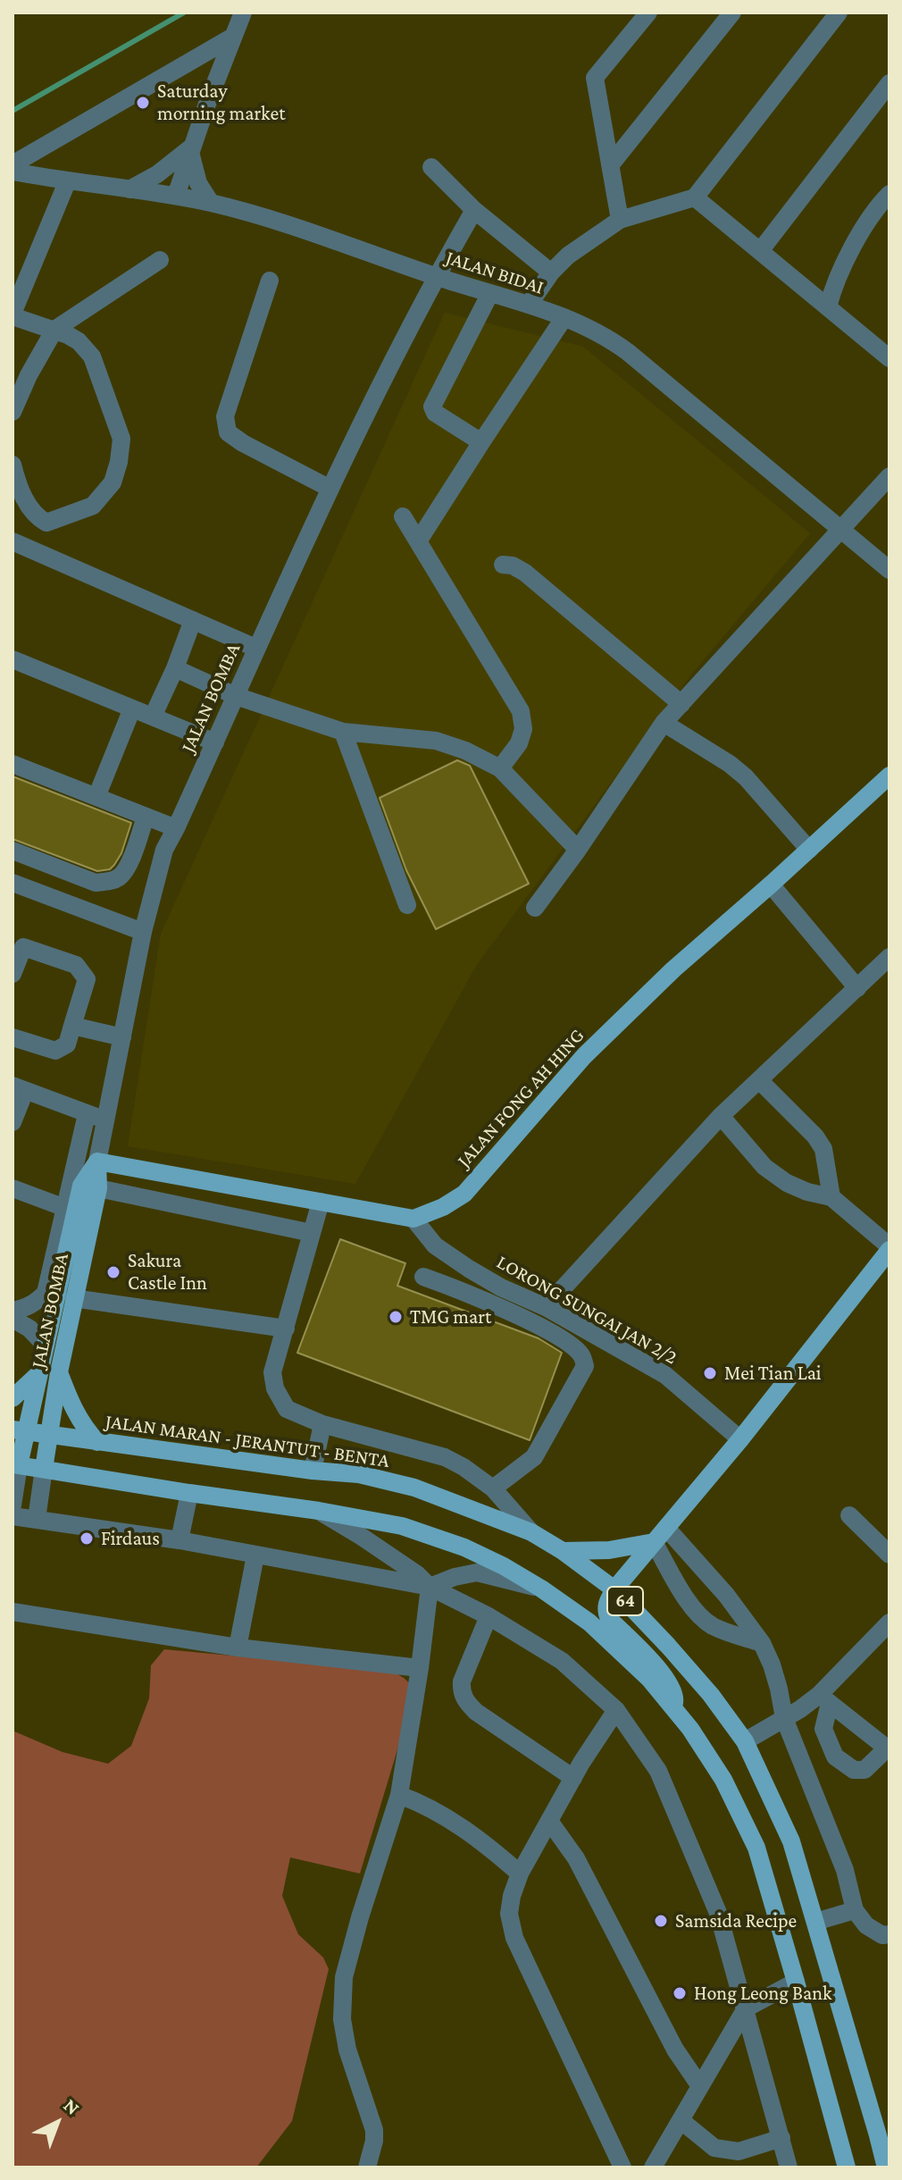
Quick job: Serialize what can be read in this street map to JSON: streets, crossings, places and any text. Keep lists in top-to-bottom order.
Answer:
{
  "streets": {
    "main road": [
      "JALAN BOMBA",
      "JALAN FONG AH HING",
      "JALAN MARAN - JERANTUT - BENTA",
      "64"
    ],
    "street": ["JALAN BIDAI", "LORONG SUNGAI JAN 2/2"]
  },
  "crossings": [
    ["JALAN BIDAI", "JALAN BOMBA"],
    ["JALAN BOMBA", "JALAN MARAN - JERANTUT - BENTA"],
    ["JALAN BOMBA", "64"],
    ["JALAN FONG AH HING", "LORONG SUNGAI JAN 2/2"]
  ],
  "places": [
    "Saturday morning market",
    "Sakura Castle Inn",
    "TMG mart",
    "Mei Tian Lai",
    "Firdaus",
    "Samsida Recipe",
    "Hong Leong Bank"
  ],
  "north": "top right"
}
